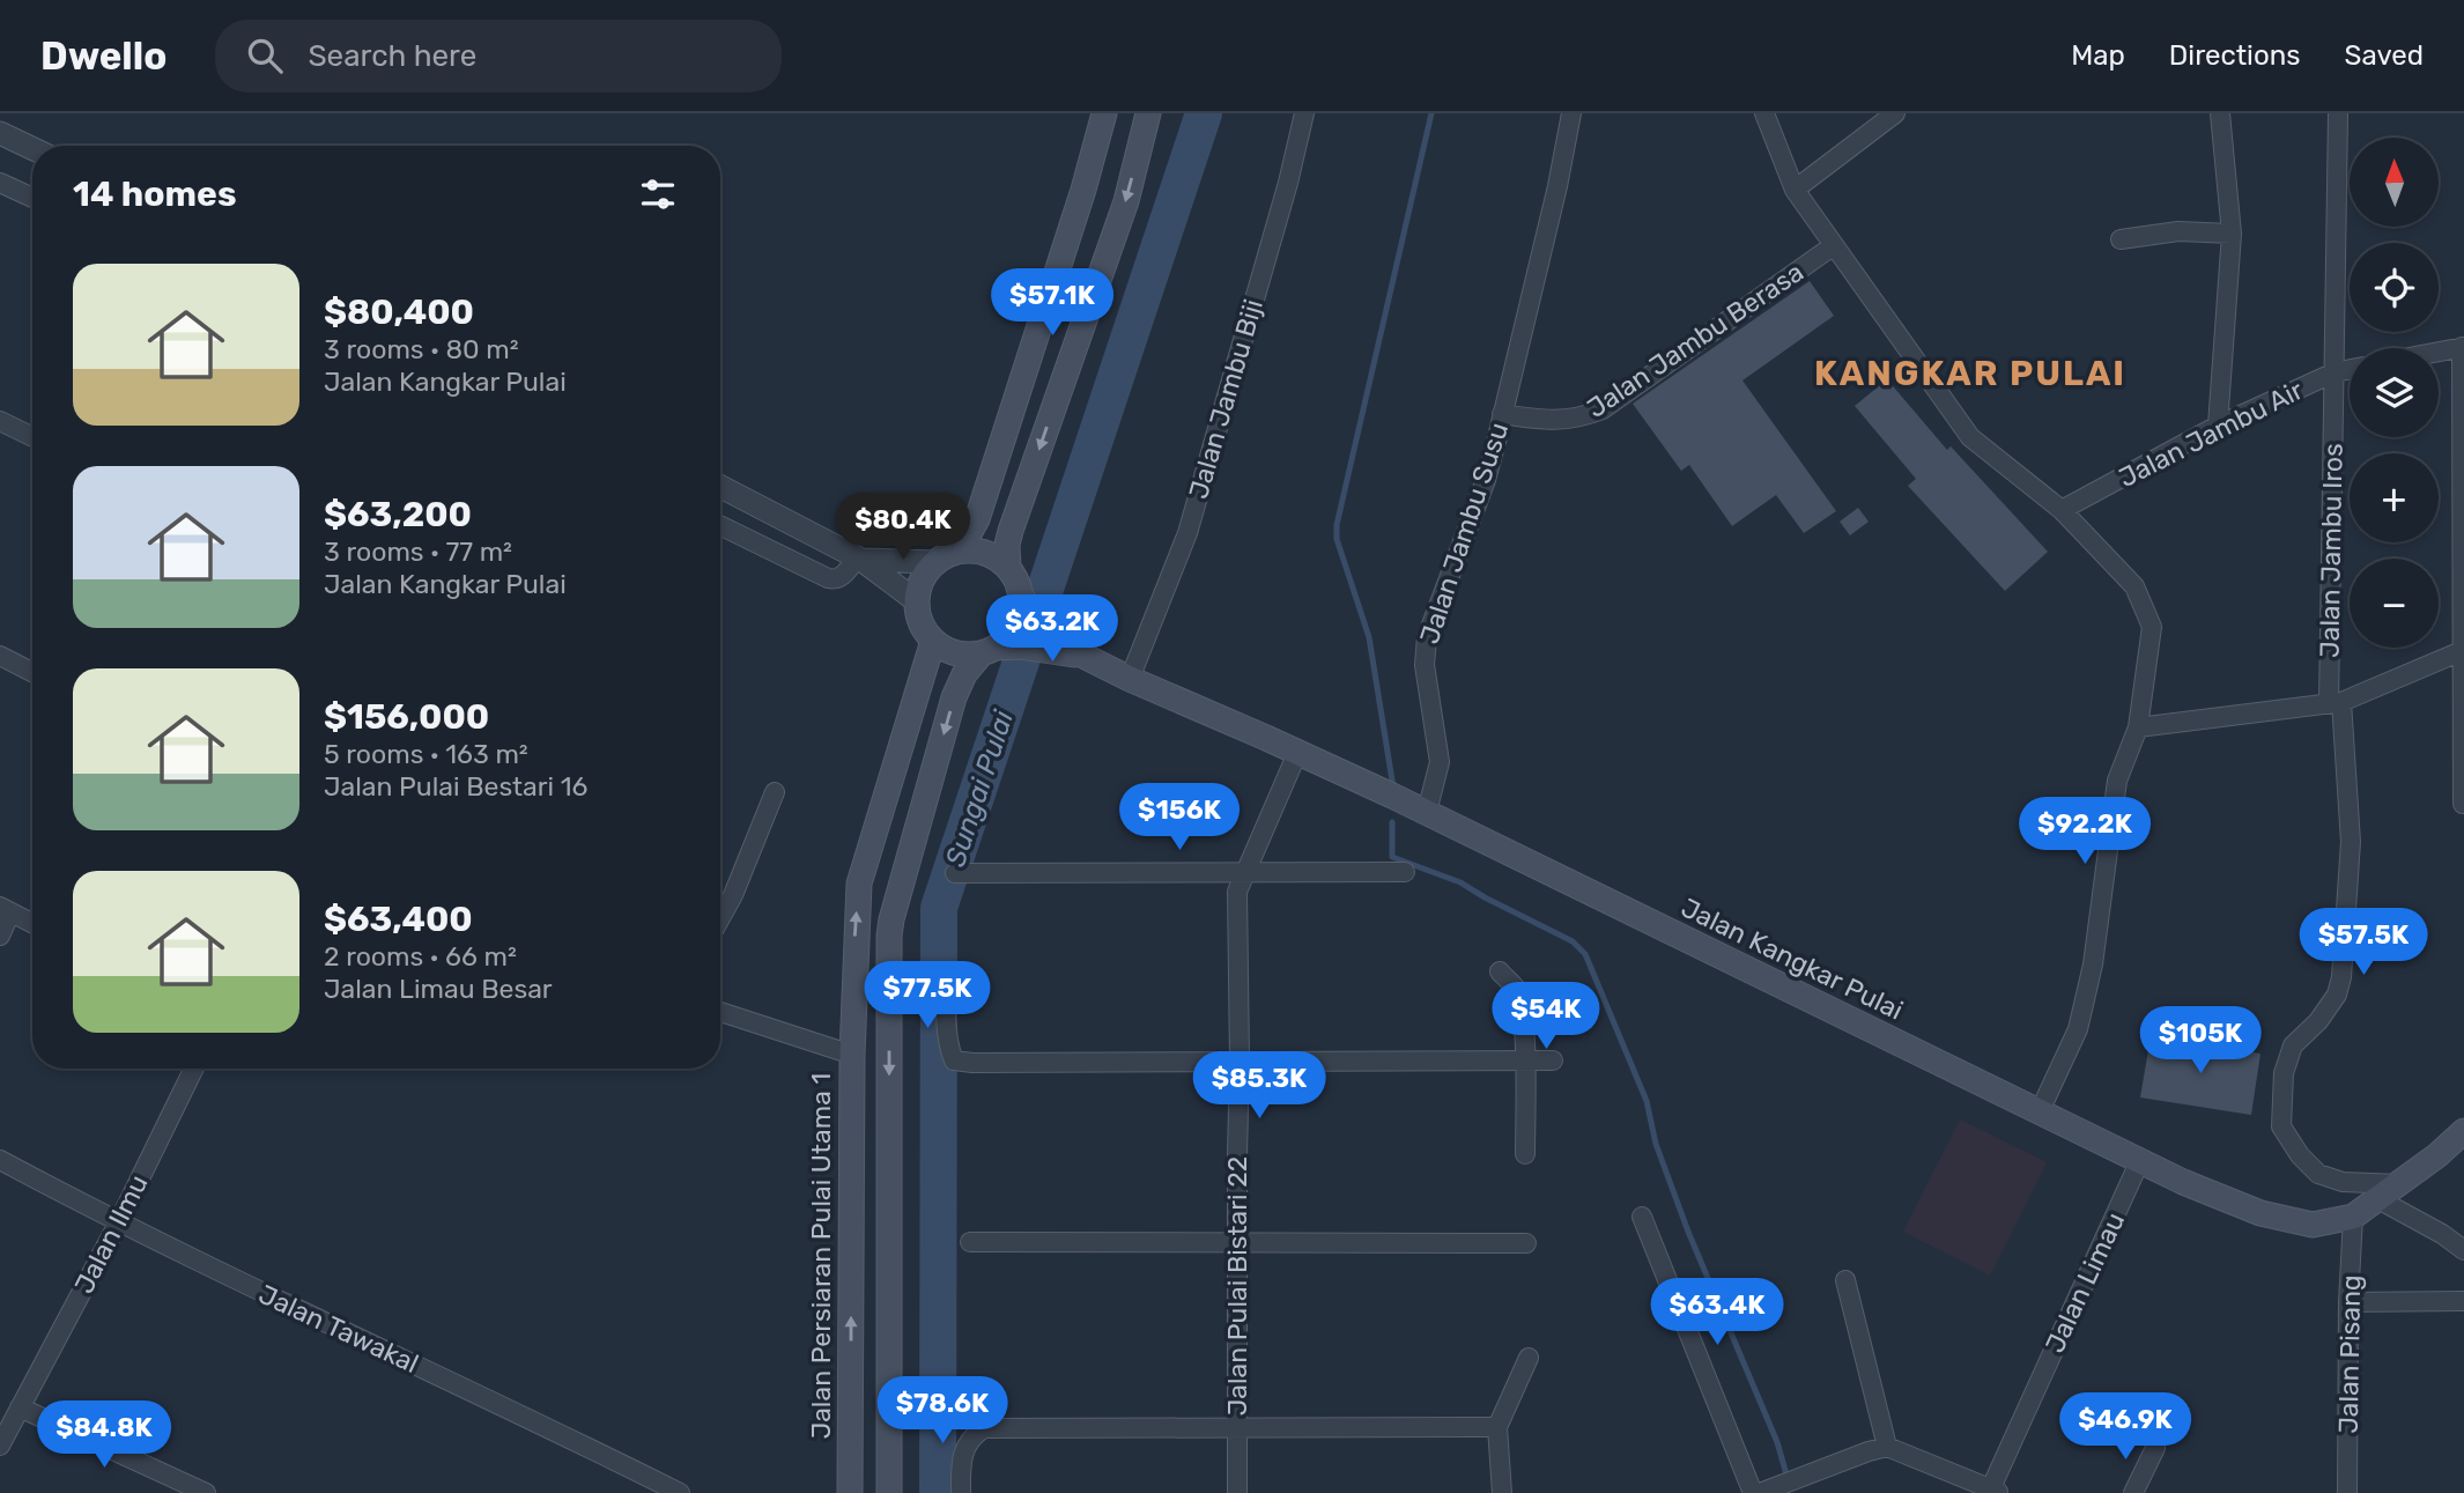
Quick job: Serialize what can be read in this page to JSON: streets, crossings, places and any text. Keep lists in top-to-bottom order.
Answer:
{
  "streets": {
    "main road": ["Jalan Kangkar Pulai", "Jalan Persiaran Pulai Utama 1"],
    "street": [
      "Jalan Jambu Berasa",
      "Jalan Jambu Biji",
      "Jalan Jambu Air",
      "Jalan Jambu Susu",
      "Jalan Jambu Iros",
      "Jalan Ilmu",
      "Jalan Limau",
      "Jalan Pulai Bistari 22",
      "Jalan Tawakal",
      "Jalan Pisang"
    ]
  },
  "crossings": [
    ["Jalan Jambu Berasa", "Jalan Jambu Susu"],
    ["Jalan Jambu Biji", "Jalan Kangkar Pulai"],
    ["Jalan Jambu Air", "Jalan Jambu Iros"],
    ["Jalan Jambu Susu", "Jalan Kangkar Pulai"],
    ["Jalan Jambu Iros", "Jalan Kangkar Pulai"],
    ["Jalan Kangkar Pulai", "Jalan Persiaran Pulai Utama 1"],
    ["Jalan Kangkar Pulai", "Jalan Limau"],
    ["Jalan Kangkar Pulai", "Jalan Pulai Bistari 22"],
    ["Jalan Kangkar Pulai", "Jalan Pisang"],
    ["Jalan Ilmu", "Jalan Tawakal"]
  ],
  "districts": ["KANGKAR PULAI"],
  "water": ["Sungai Pulai"],
  "north": "top",
  "page": {
    "header": "Dwello",
    "search": "Search here",
    "nav": ["Map", "Directions", "Saved"],
    "map_buttons": ["+", "−"],
    "heading": "14 homes",
    "list": [
      {
        "name": "$80,400",
        "note": "3 rooms · 80 m² · Jalan Kangkar Pulai"
      },
      {
        "name": "$63,200",
        "note": "3 rooms · 77 m² · Jalan Kangkar Pulai"
      },
      {
        "name": "$156,000",
        "note": "5 rooms · 163 m² · Jalan Pulai Bestari 16"
      },
      {
        "name": "$63,400",
        "note": "2 rooms · 66 m² · Jalan Limau Besar"
      }
    ],
    "price": [
      "$57.1K",
      "$80.4K",
      "$63.2K",
      "$156K",
      "$92.2K",
      "$57.5K",
      "$77.5K",
      "$54K",
      "$105K",
      "$85.3K",
      "$63.4K",
      "$78.6K",
      "$46.9K",
      "$84.8K"
    ]
  }
}
